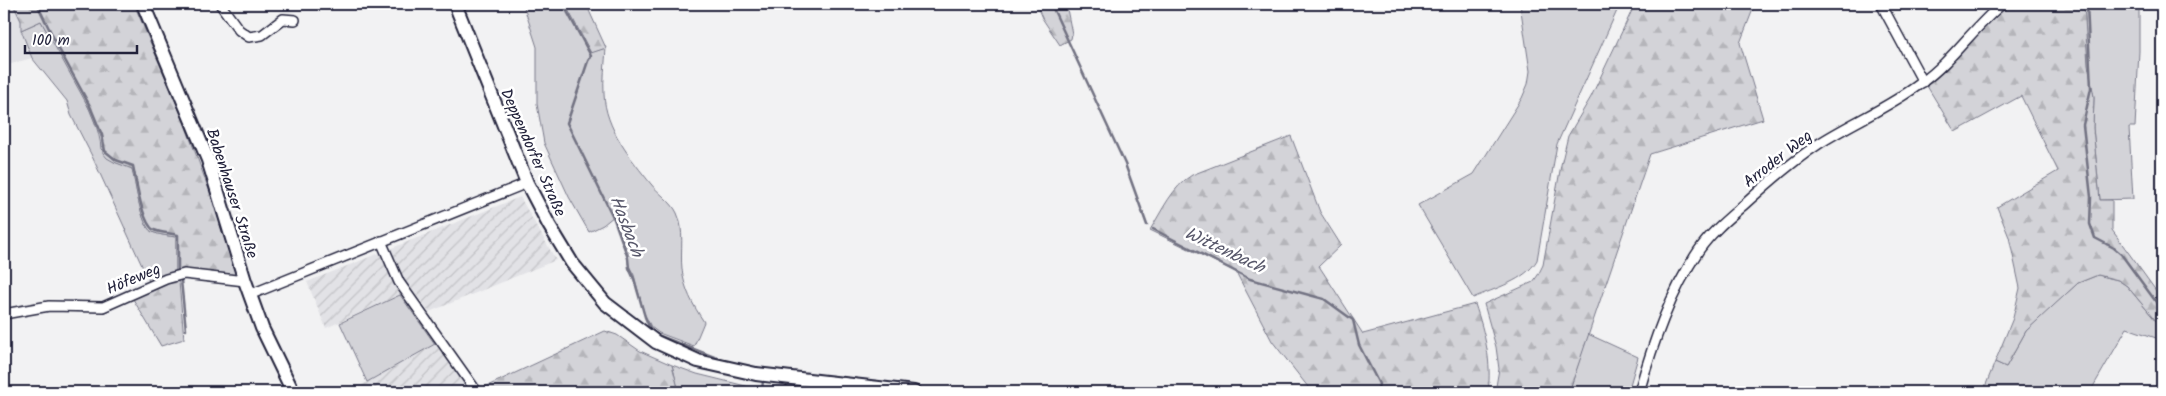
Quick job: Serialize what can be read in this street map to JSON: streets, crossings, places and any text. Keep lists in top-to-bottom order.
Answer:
{
  "streets": {
    "street": [
      "Deppendorfer Straße",
      "Arroder Weg",
      "Babenhauser Straße",
      "Höfeweg"
    ]
  },
  "crossings": [
    ["Babenhauser Straße", "Höfeweg"]
  ],
  "water": ["Hasbach", "Wittenbach"],
  "scale_bar": "100 m"
}
